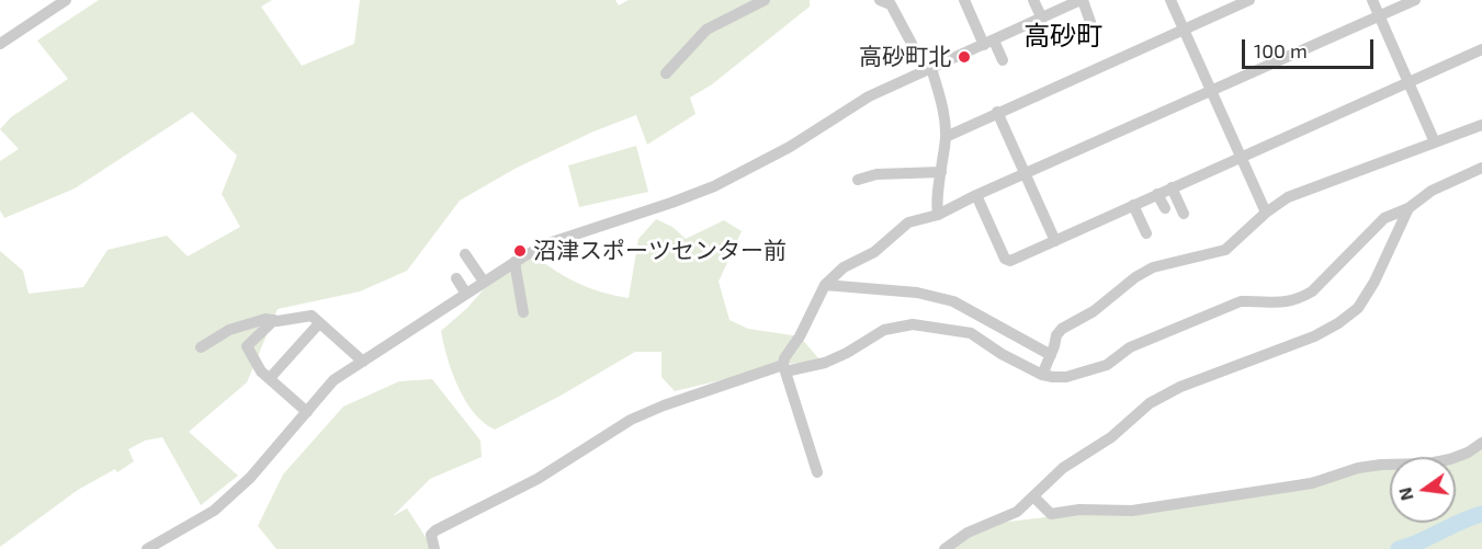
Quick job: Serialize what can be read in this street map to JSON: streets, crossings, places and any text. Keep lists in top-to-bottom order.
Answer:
{
  "districts": ["高砂町"],
  "places": ["高砂町北", "沼津スポーツセンター前"],
  "scale_bar": "100 m",
  "north": "left"
}
